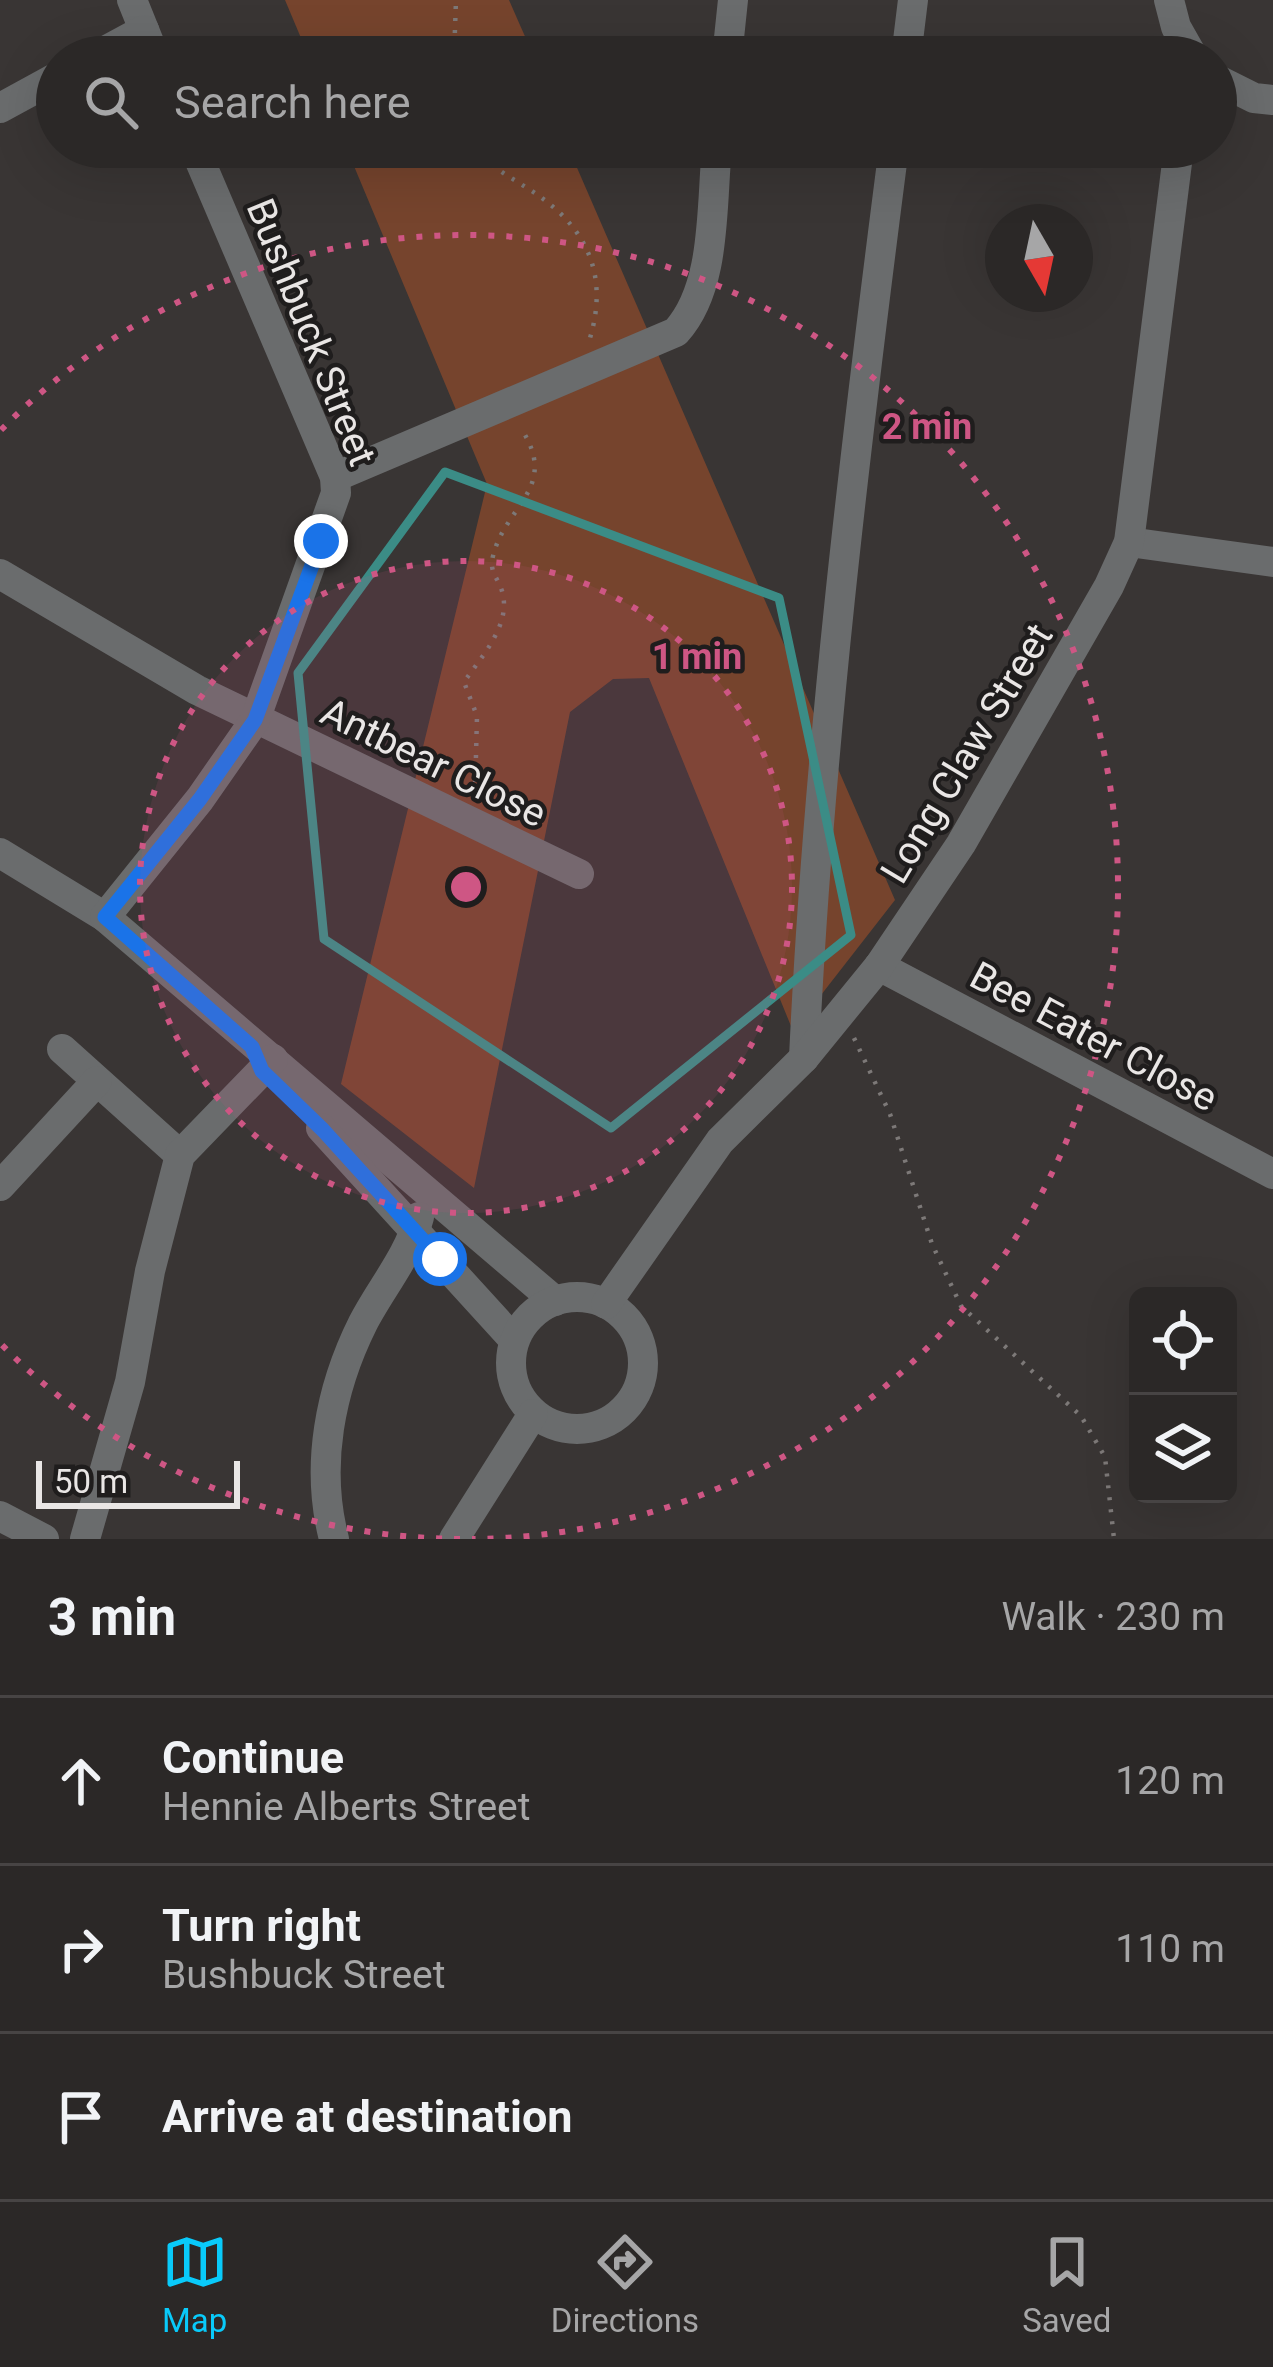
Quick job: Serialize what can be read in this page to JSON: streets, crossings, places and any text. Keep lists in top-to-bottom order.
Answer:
{
  "streets": {
    "street": [
      "Bushbuck Street",
      "Long Claw Street",
      "Antbear Close",
      "Bee Eater Close"
    ]
  },
  "crossings": [
    ["Bushbuck Street", "Antbear Close"],
    ["Long Claw Street", "Bee Eater Close"]
  ],
  "scale_bar": "50 m",
  "north": "bottom",
  "page": {
    "search": "Search here",
    "scale": "50 m",
    "heading": ["3 min", "Walk · 230 m"],
    "list": [
      ["Continue", "Hennie Alberts Street", "120 m"],
      ["Turn right", "Bushbuck Street", "110 m"],
      "Arrive at destination"
    ],
    "nav": ["Map", "Directions", "Saved"]
  },
  "rings": ["2 min", "1 min"]
}
